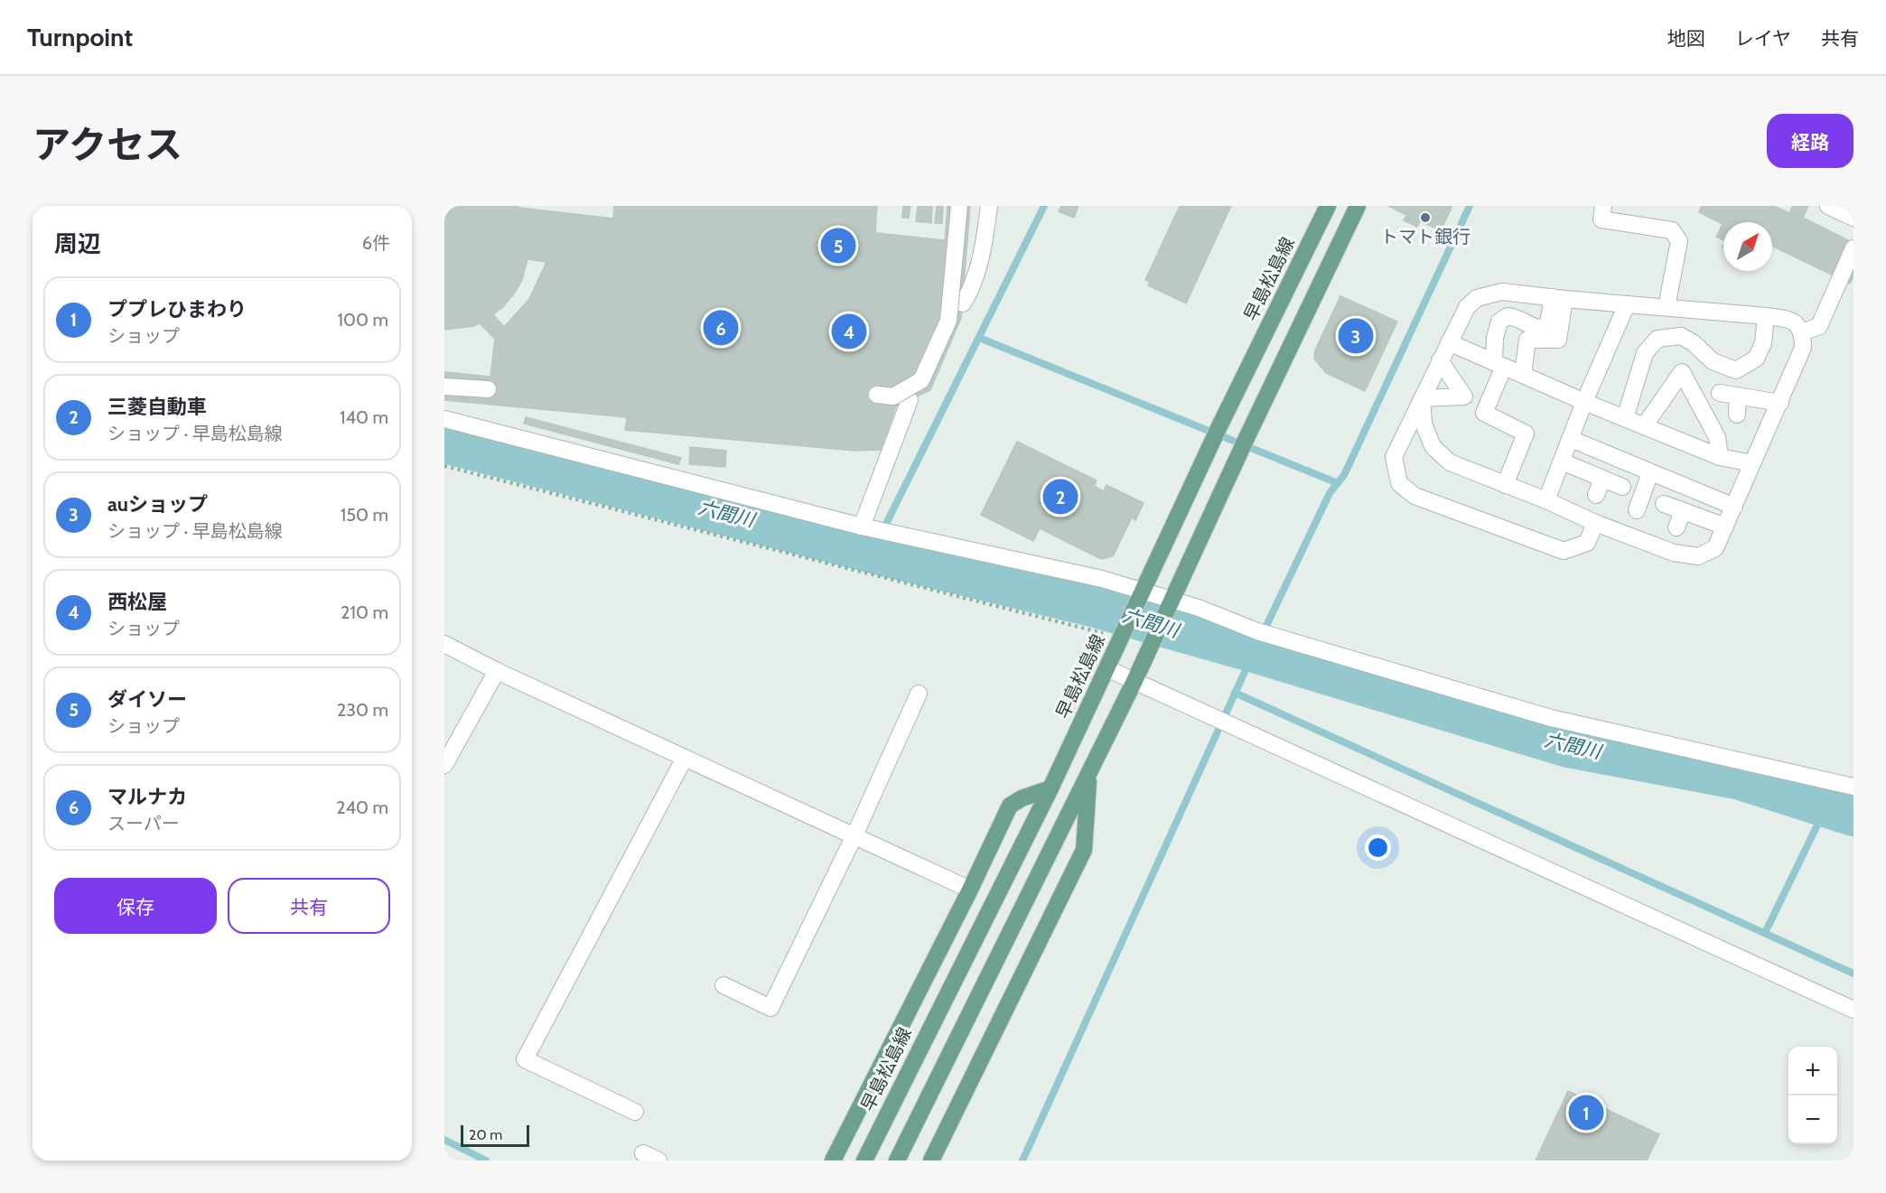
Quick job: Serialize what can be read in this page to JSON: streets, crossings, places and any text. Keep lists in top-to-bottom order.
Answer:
{
  "streets": {
    "main road": ["早島松島線"]
  },
  "water": ["六間川"],
  "places": ["トマト銀行"],
  "scale_bar": "20 m",
  "north": "top right",
  "page": {
    "header": "Turnpoint",
    "nav": ["地図", "レイヤ", "共有"],
    "title": "アクセス",
    "buttons": [
      "経路",
      ["保存", "共有"]
    ],
    "heading": ["周辺", "6件"],
    "pins": [
      "5",
      "6",
      "4",
      "3",
      "2",
      "1"
    ],
    "list": [
      {
        "mark": "1",
        "name": "ププレひまわり",
        "note": "ショップ",
        "value": "100 m"
      },
      {
        "mark": "2",
        "name": "三菱自動車",
        "note": "ショップ · 早島松島線",
        "value": "140 m"
      },
      {
        "mark": "3",
        "name": "auショップ",
        "note": "ショップ · 早島松島線",
        "value": "150 m"
      },
      {
        "mark": "4",
        "name": "西松屋",
        "note": "ショップ",
        "value": "210 m"
      },
      {
        "mark": "5",
        "name": "ダイソー",
        "note": "ショップ",
        "value": "230 m"
      },
      {
        "mark": "6",
        "name": "マルナカ",
        "note": "スーパー",
        "value": "240 m"
      }
    ],
    "map_buttons": ["+", "−"],
    "scale": "20 m"
  }
}
